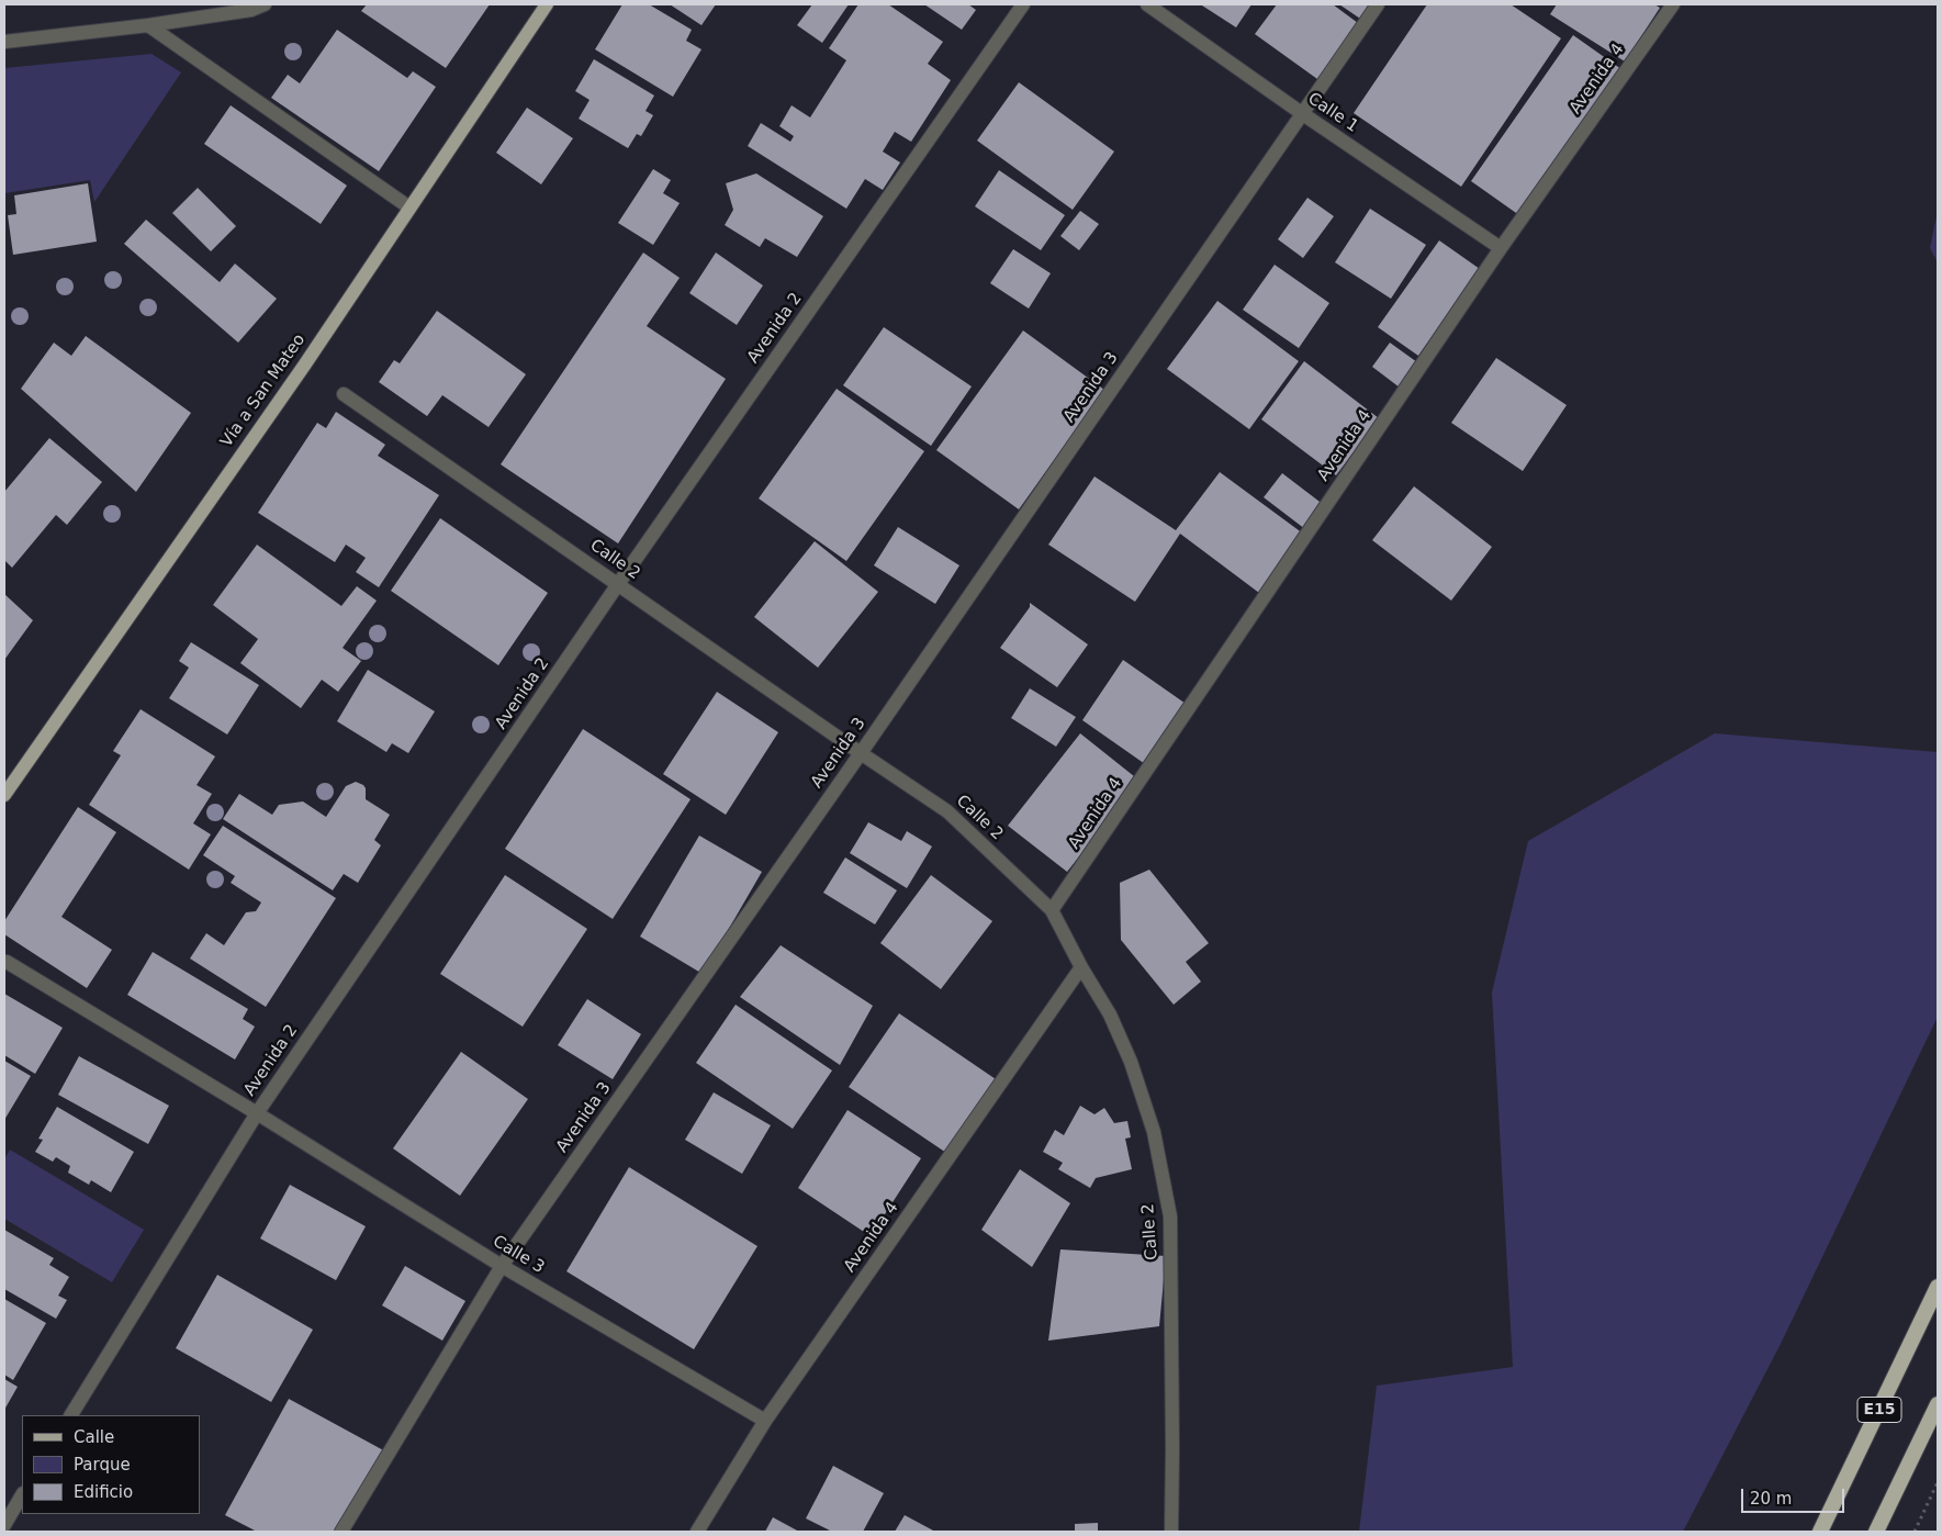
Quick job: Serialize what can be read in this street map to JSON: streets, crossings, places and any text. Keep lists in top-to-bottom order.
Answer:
{
  "streets": {
    "highway": ["E15"],
    "main road": ["Vía a San Mateo"],
    "street": [
      "Avenida 4",
      "Calle 1",
      "Avenida 2",
      "Avenida 3",
      "Calle 2",
      "Calle 3"
    ]
  },
  "crossings": [
    ["Avenida 4", "Calle 1"],
    ["Avenida 4", "Calle 2"],
    ["Avenida 4", "Calle 3"],
    ["Calle 1", "Avenida 3"],
    ["Avenida 2", "Calle 2"],
    ["Avenida 2", "Calle 3"],
    ["Avenida 3", "Calle 2"],
    ["Avenida 3", "Calle 3"]
  ],
  "legend": ["Calle", "Parque", "Edificio"],
  "scale_bar": "20 m"
}
